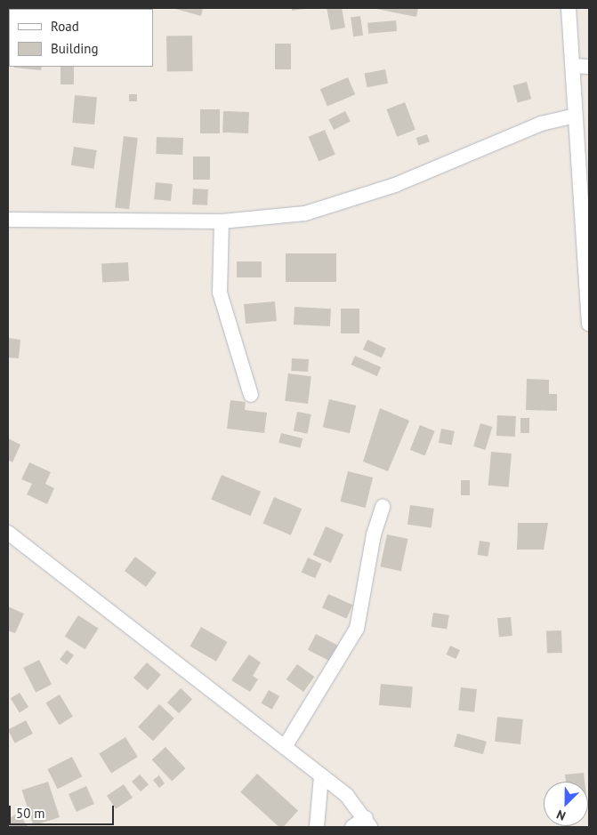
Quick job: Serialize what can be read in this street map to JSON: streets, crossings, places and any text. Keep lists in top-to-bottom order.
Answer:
{
  "legend": ["Road", "Building"],
  "scale_bar": "50 m",
  "north": "bottom left"
}
